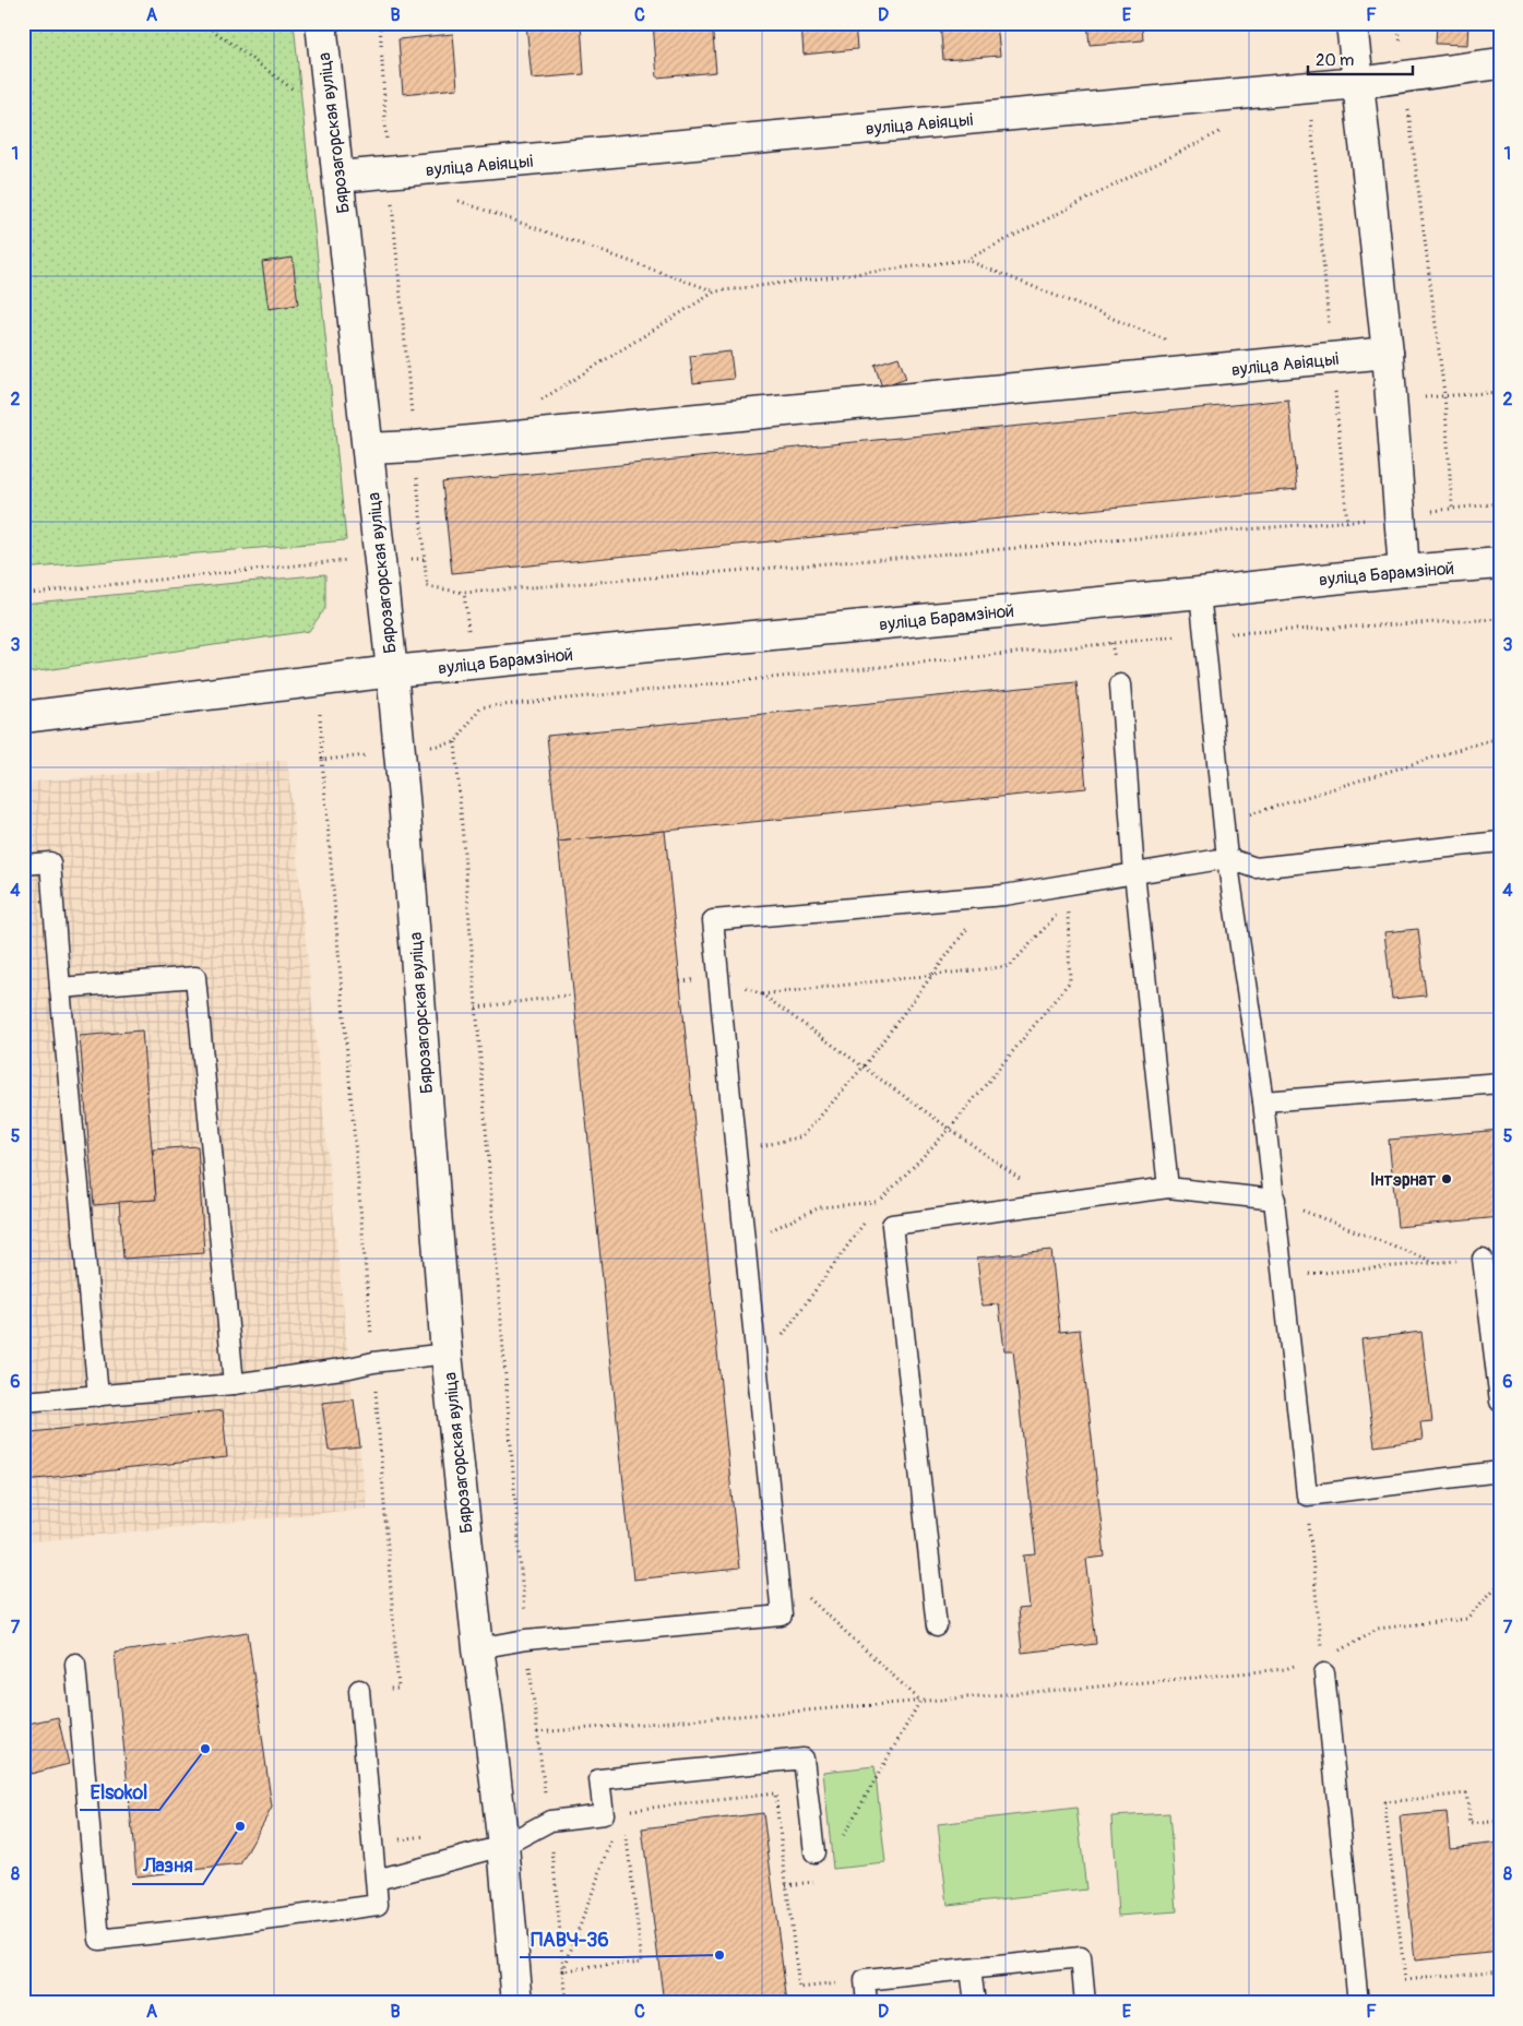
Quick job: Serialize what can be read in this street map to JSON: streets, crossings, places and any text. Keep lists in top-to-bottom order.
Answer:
{
  "streets": {
    "street": ["вуліца Авіяцыі", "Бярозагорская вуліца", "вуліца Барамзіной"]
  },
  "crossings": [
    ["вуліца Авіяцыі", "Бярозагорская вуліца"],
    ["Бярозагорская вуліца", "вуліца Барамзіной"]
  ],
  "places": [
    "Інтэрнат",
    "Elsokol",
    "Лазня",
    "ПАВЧ-36"
  ],
  "scale_bar": "20 m",
  "grid": {
    "columns": [
      "A",
      "B",
      "C",
      "D",
      "E",
      "F"
    ],
    "rows": [
      "1",
      "2",
      "3",
      "4",
      "5",
      "6",
      "7",
      "8"
    ]
  }
}
